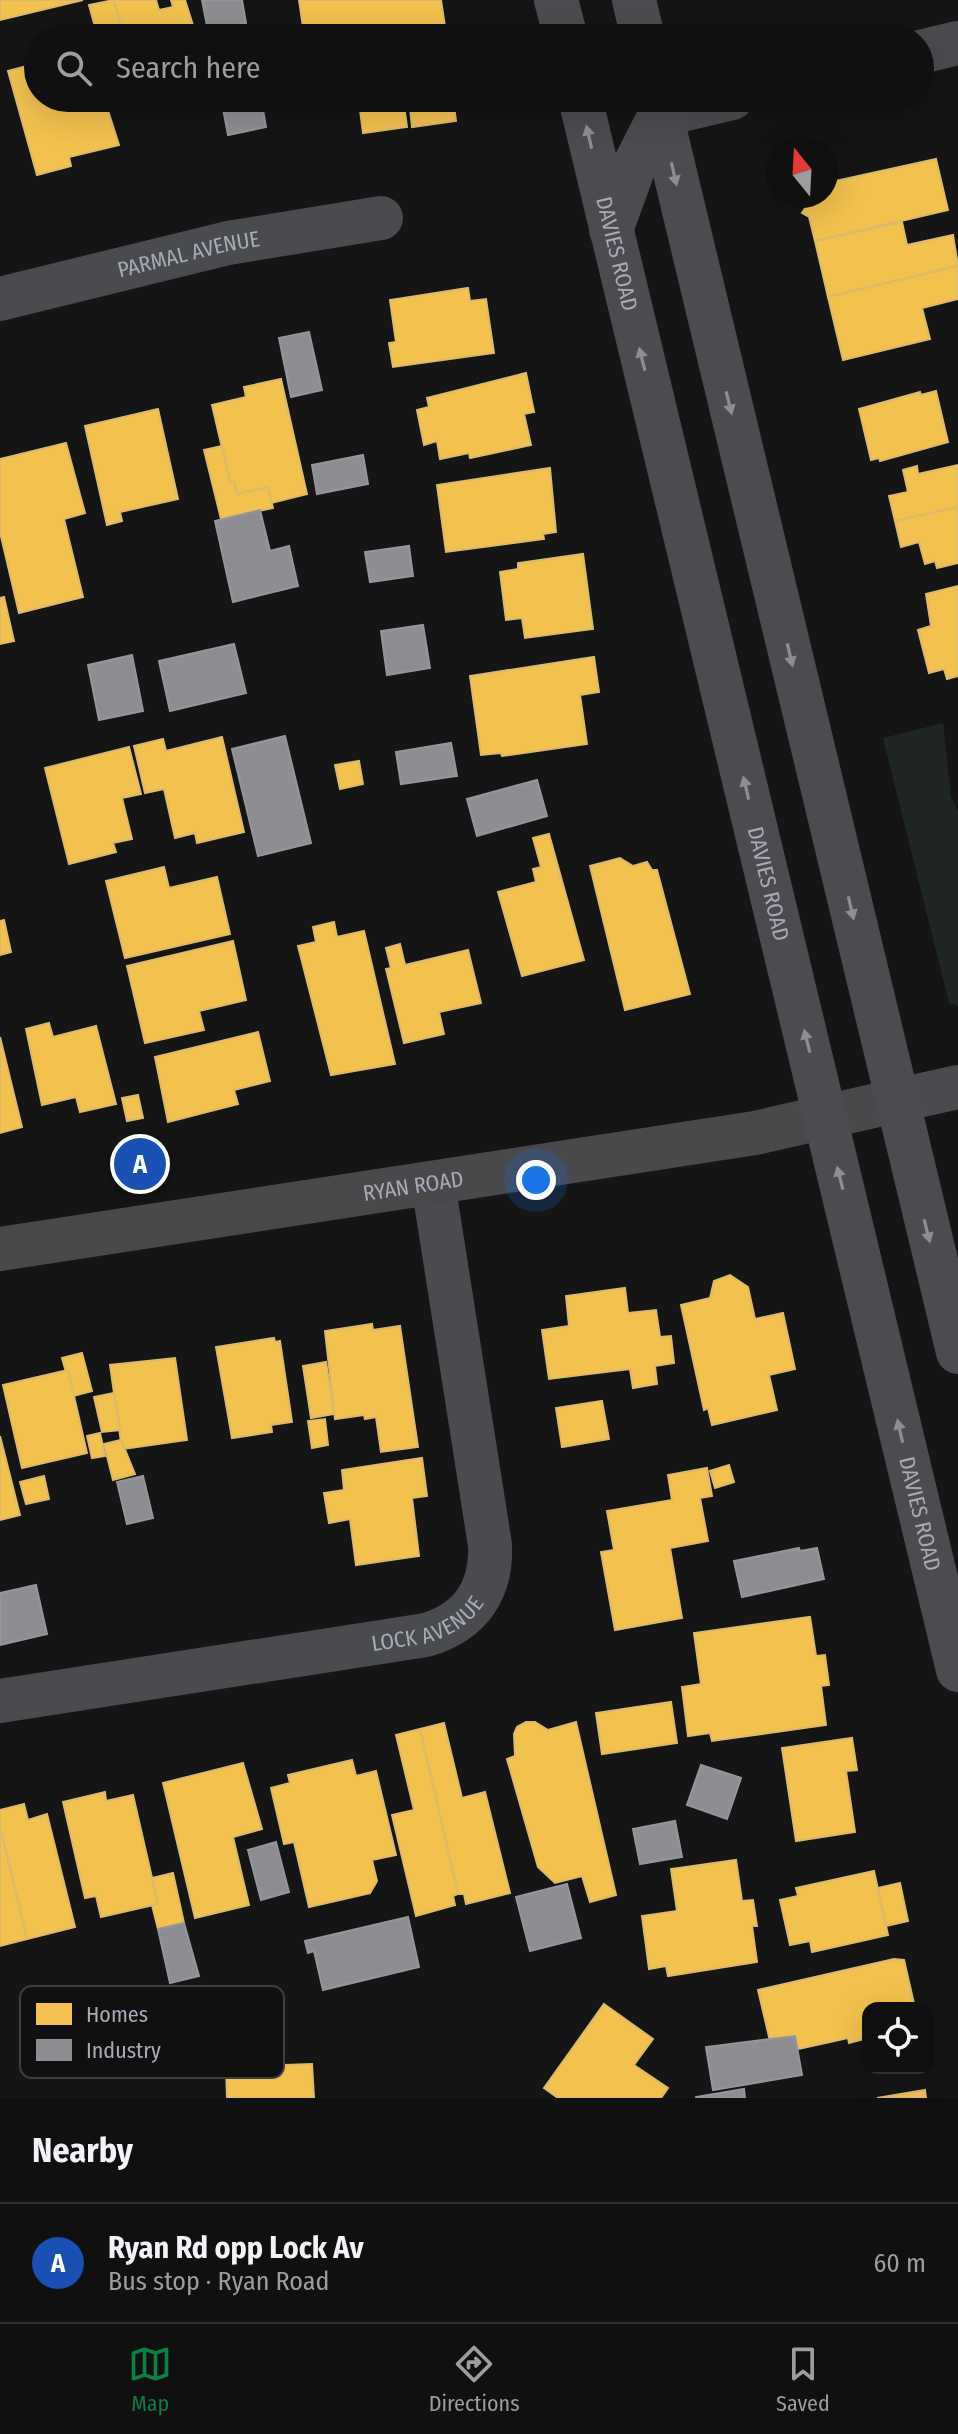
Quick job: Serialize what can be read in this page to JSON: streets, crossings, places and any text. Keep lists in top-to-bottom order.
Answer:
{
  "streets": {
    "highway": ["DAVIES ROAD"],
    "main road": ["RYAN ROAD"],
    "street": ["PARMAL AVENUE", "LOCK AVENUE"]
  },
  "crossings": [
    ["DAVIES ROAD", "RYAN ROAD"],
    ["RYAN ROAD", "LOCK AVENUE"]
  ],
  "legend": ["Homes", "Industry"],
  "north": "top",
  "page": {
    "search": "Search here",
    "pins": "A",
    "heading": "Nearby",
    "list": [
      {
        "mark": "A",
        "name": "Ryan Rd opp Lock Av",
        "note": "Bus stop · Ryan Road",
        "value": "60 m"
      }
    ],
    "nav": ["Map", "Directions", "Saved"]
  }
}
